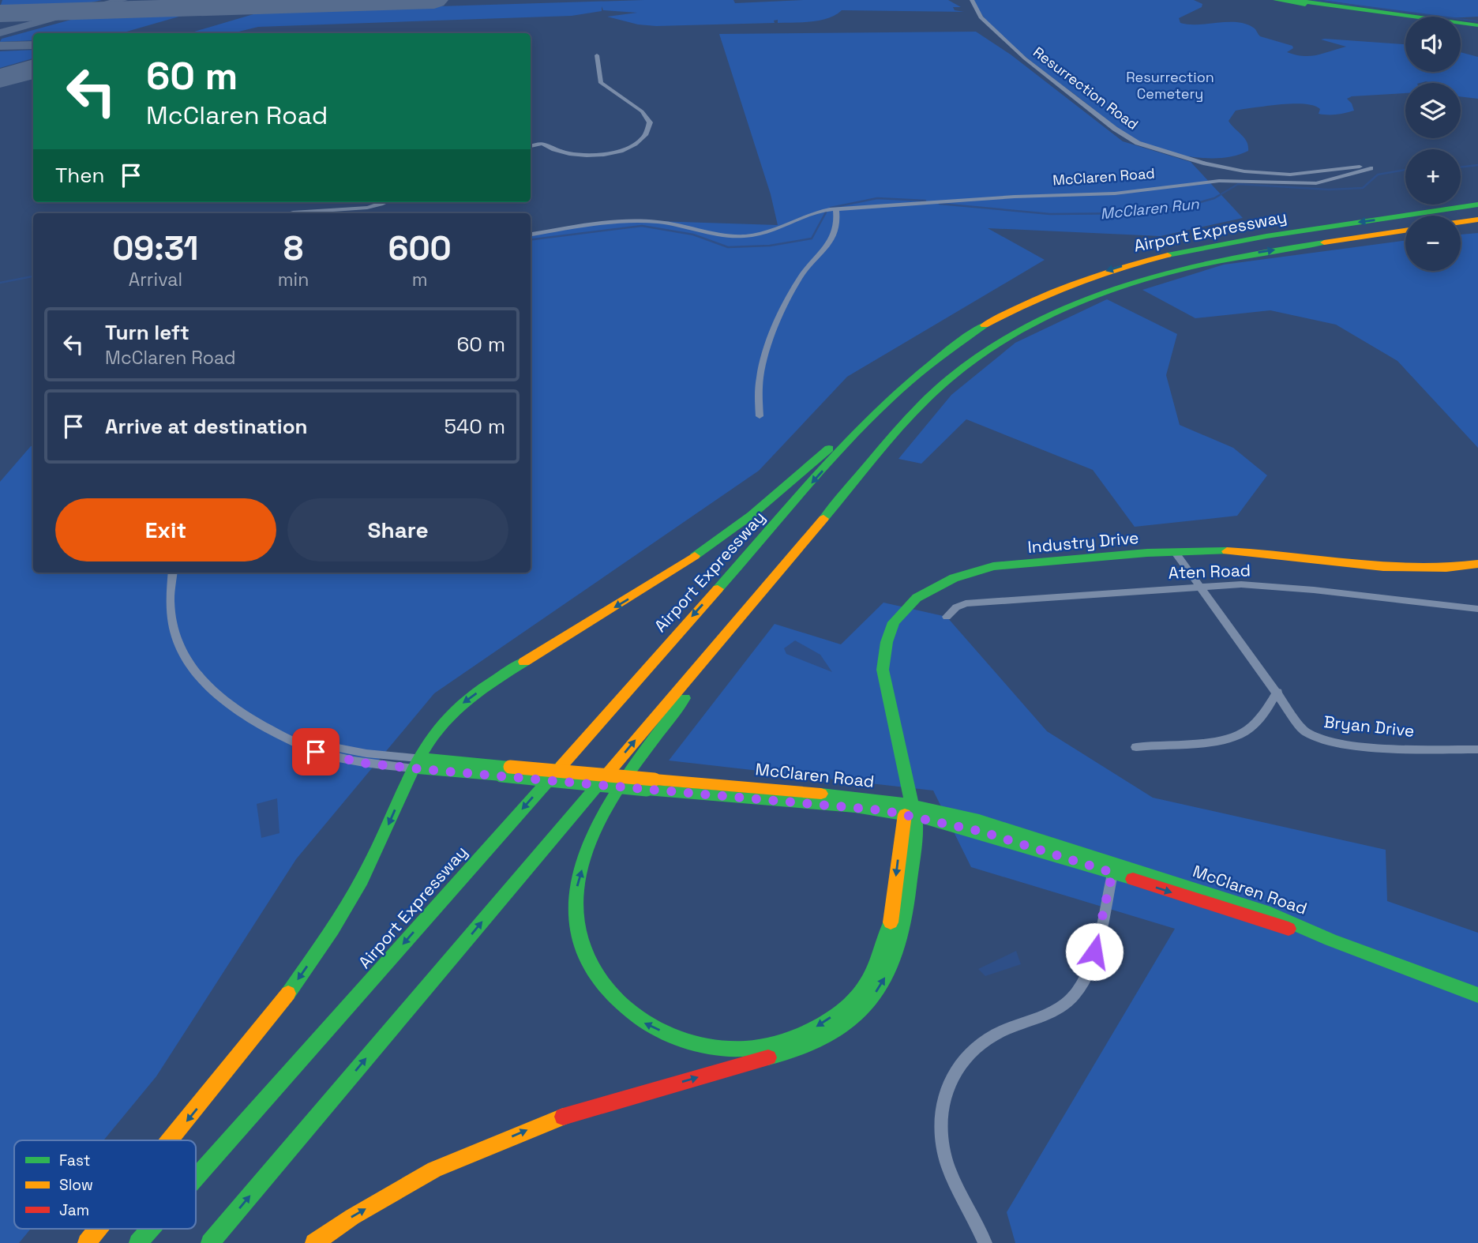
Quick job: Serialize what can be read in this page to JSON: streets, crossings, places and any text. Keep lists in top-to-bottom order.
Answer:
{
  "streets": {
    "main road": ["McClaren Road", "Airport Expressway", "Industry Drive"],
    "street": ["Resurrection Road", "Aten Road", "Bryan Drive"]
  },
  "crossings": [
    ["Resurrection Road", "McClaren Road"],
    ["McClaren Road", "Industry Drive"],
    ["Industry Drive", "Bryan Drive"],
    ["Aten Road", "Bryan Drive"]
  ],
  "water": ["McClaren Run"],
  "parks": ["Resurrection Cemetery"],
  "legend": ["Fast", "Slow", "Jam"],
  "page": {
    "map_buttons": ["+", "−"],
    "turn": ["60 m", "McClaren Road"],
    "then": "Then",
    "eta": [
      "09:31",
      "Arrival",
      "8",
      "min",
      "600",
      "m"
    ],
    "list": [
      {
        "name": "Turn left",
        "note": "McClaren Road",
        "value": "60 m"
      },
      {
        "name": "Arrive at destination",
        "value": "540 m"
      }
    ],
    "buttons": ["Exit", "Share"]
  }
}
